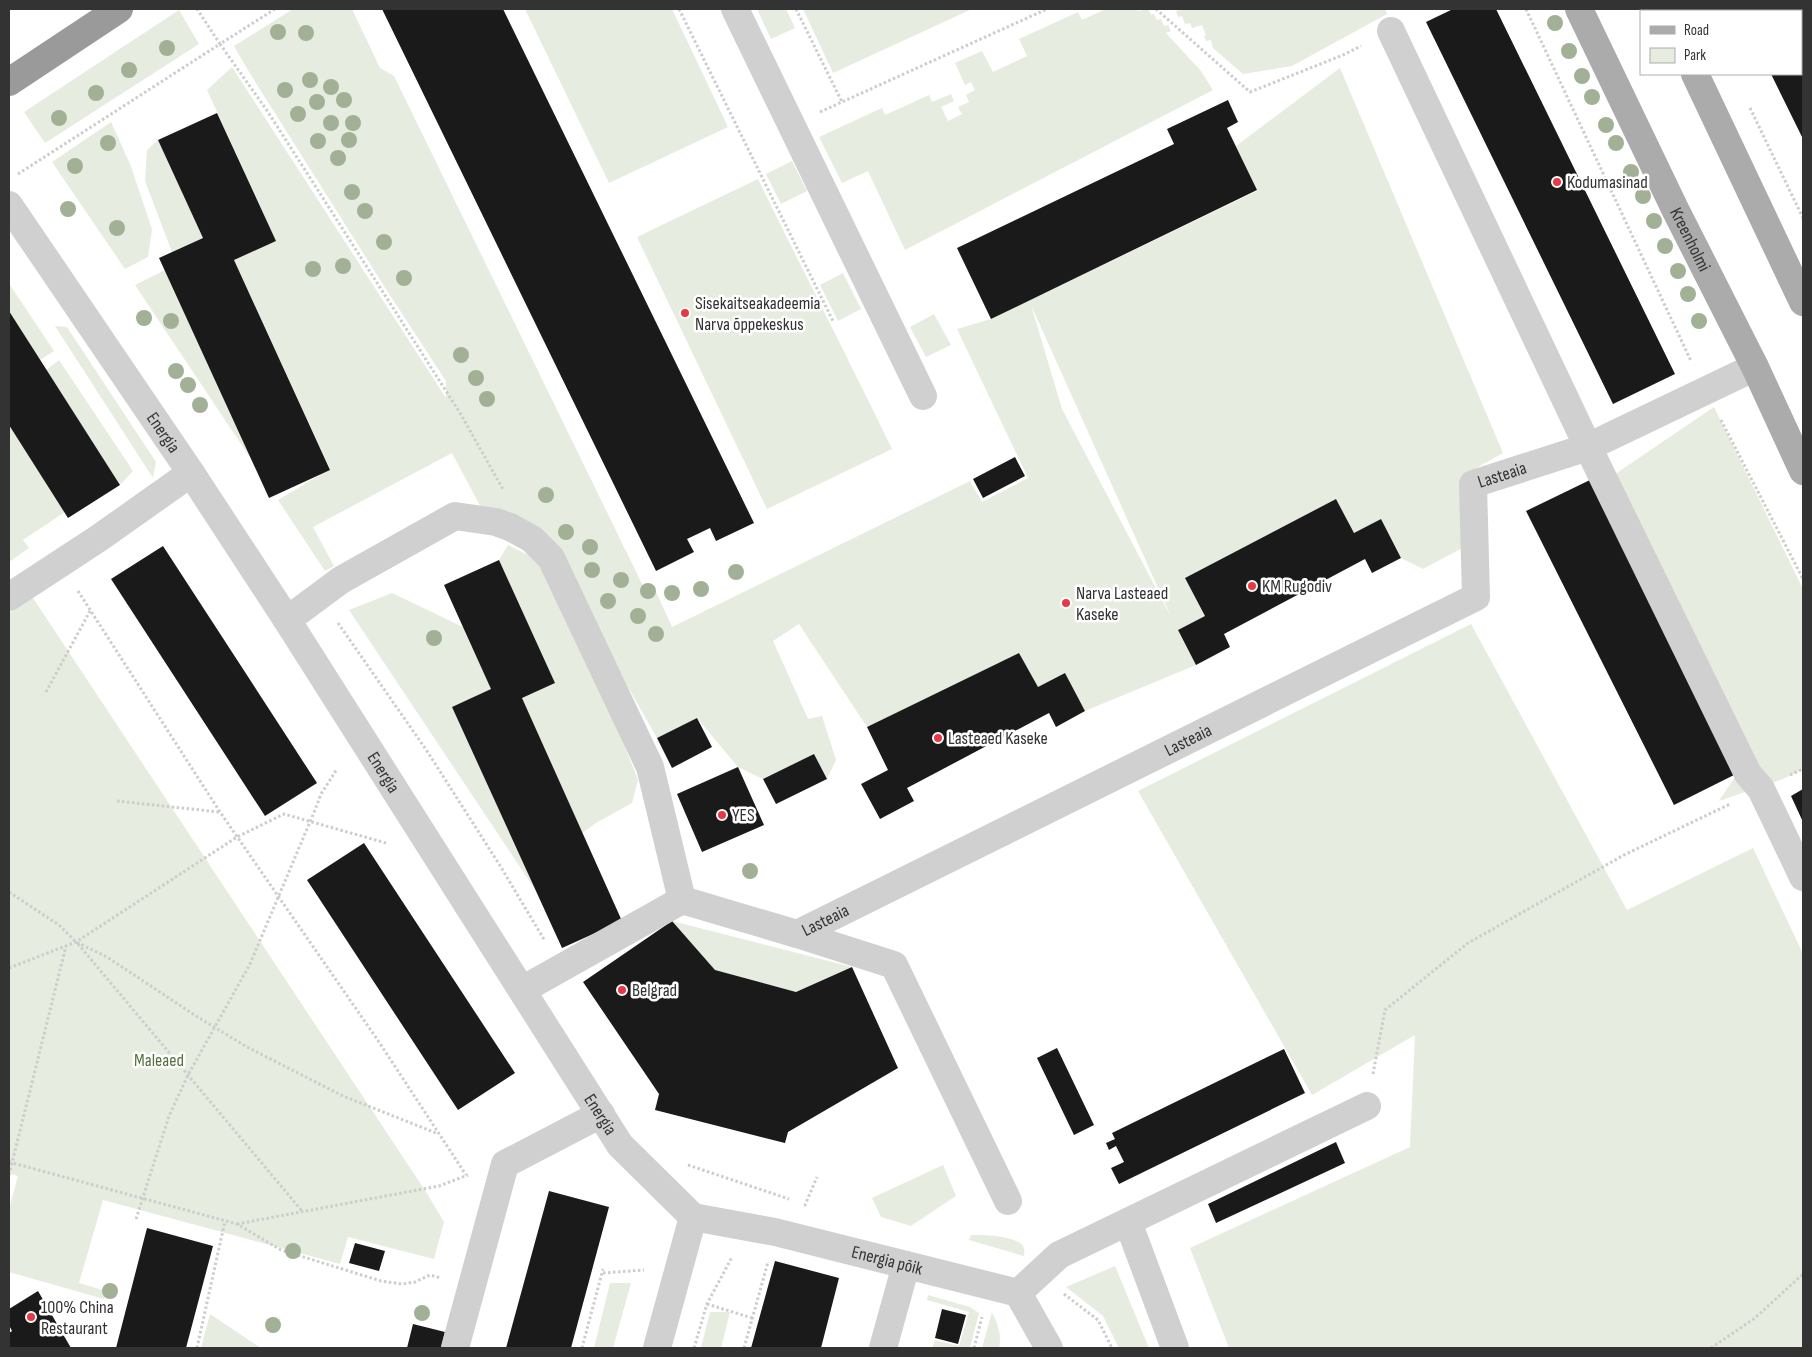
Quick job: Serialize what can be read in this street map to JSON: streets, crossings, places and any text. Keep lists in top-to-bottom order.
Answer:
{
  "streets": {
    "main road": ["Kreenholmi"],
    "street": ["Energia", "Lasteaia", "Energia põik"]
  },
  "crossings": [
    ["Kreenholmi", "Lasteaia"],
    ["Energia", "Energia põik"]
  ],
  "parks": ["Maleaed"],
  "places": [
    "Kodumasinad",
    "Sisekaitseakadeemia Narva õppekeskus",
    "KM Rugodiv",
    "Narva Lasteaed Kaseke",
    "Lasteaed Kaseke",
    "YES",
    "Belgrad",
    "100% China Restaurant"
  ],
  "legend": ["Road", "Park"]
}
